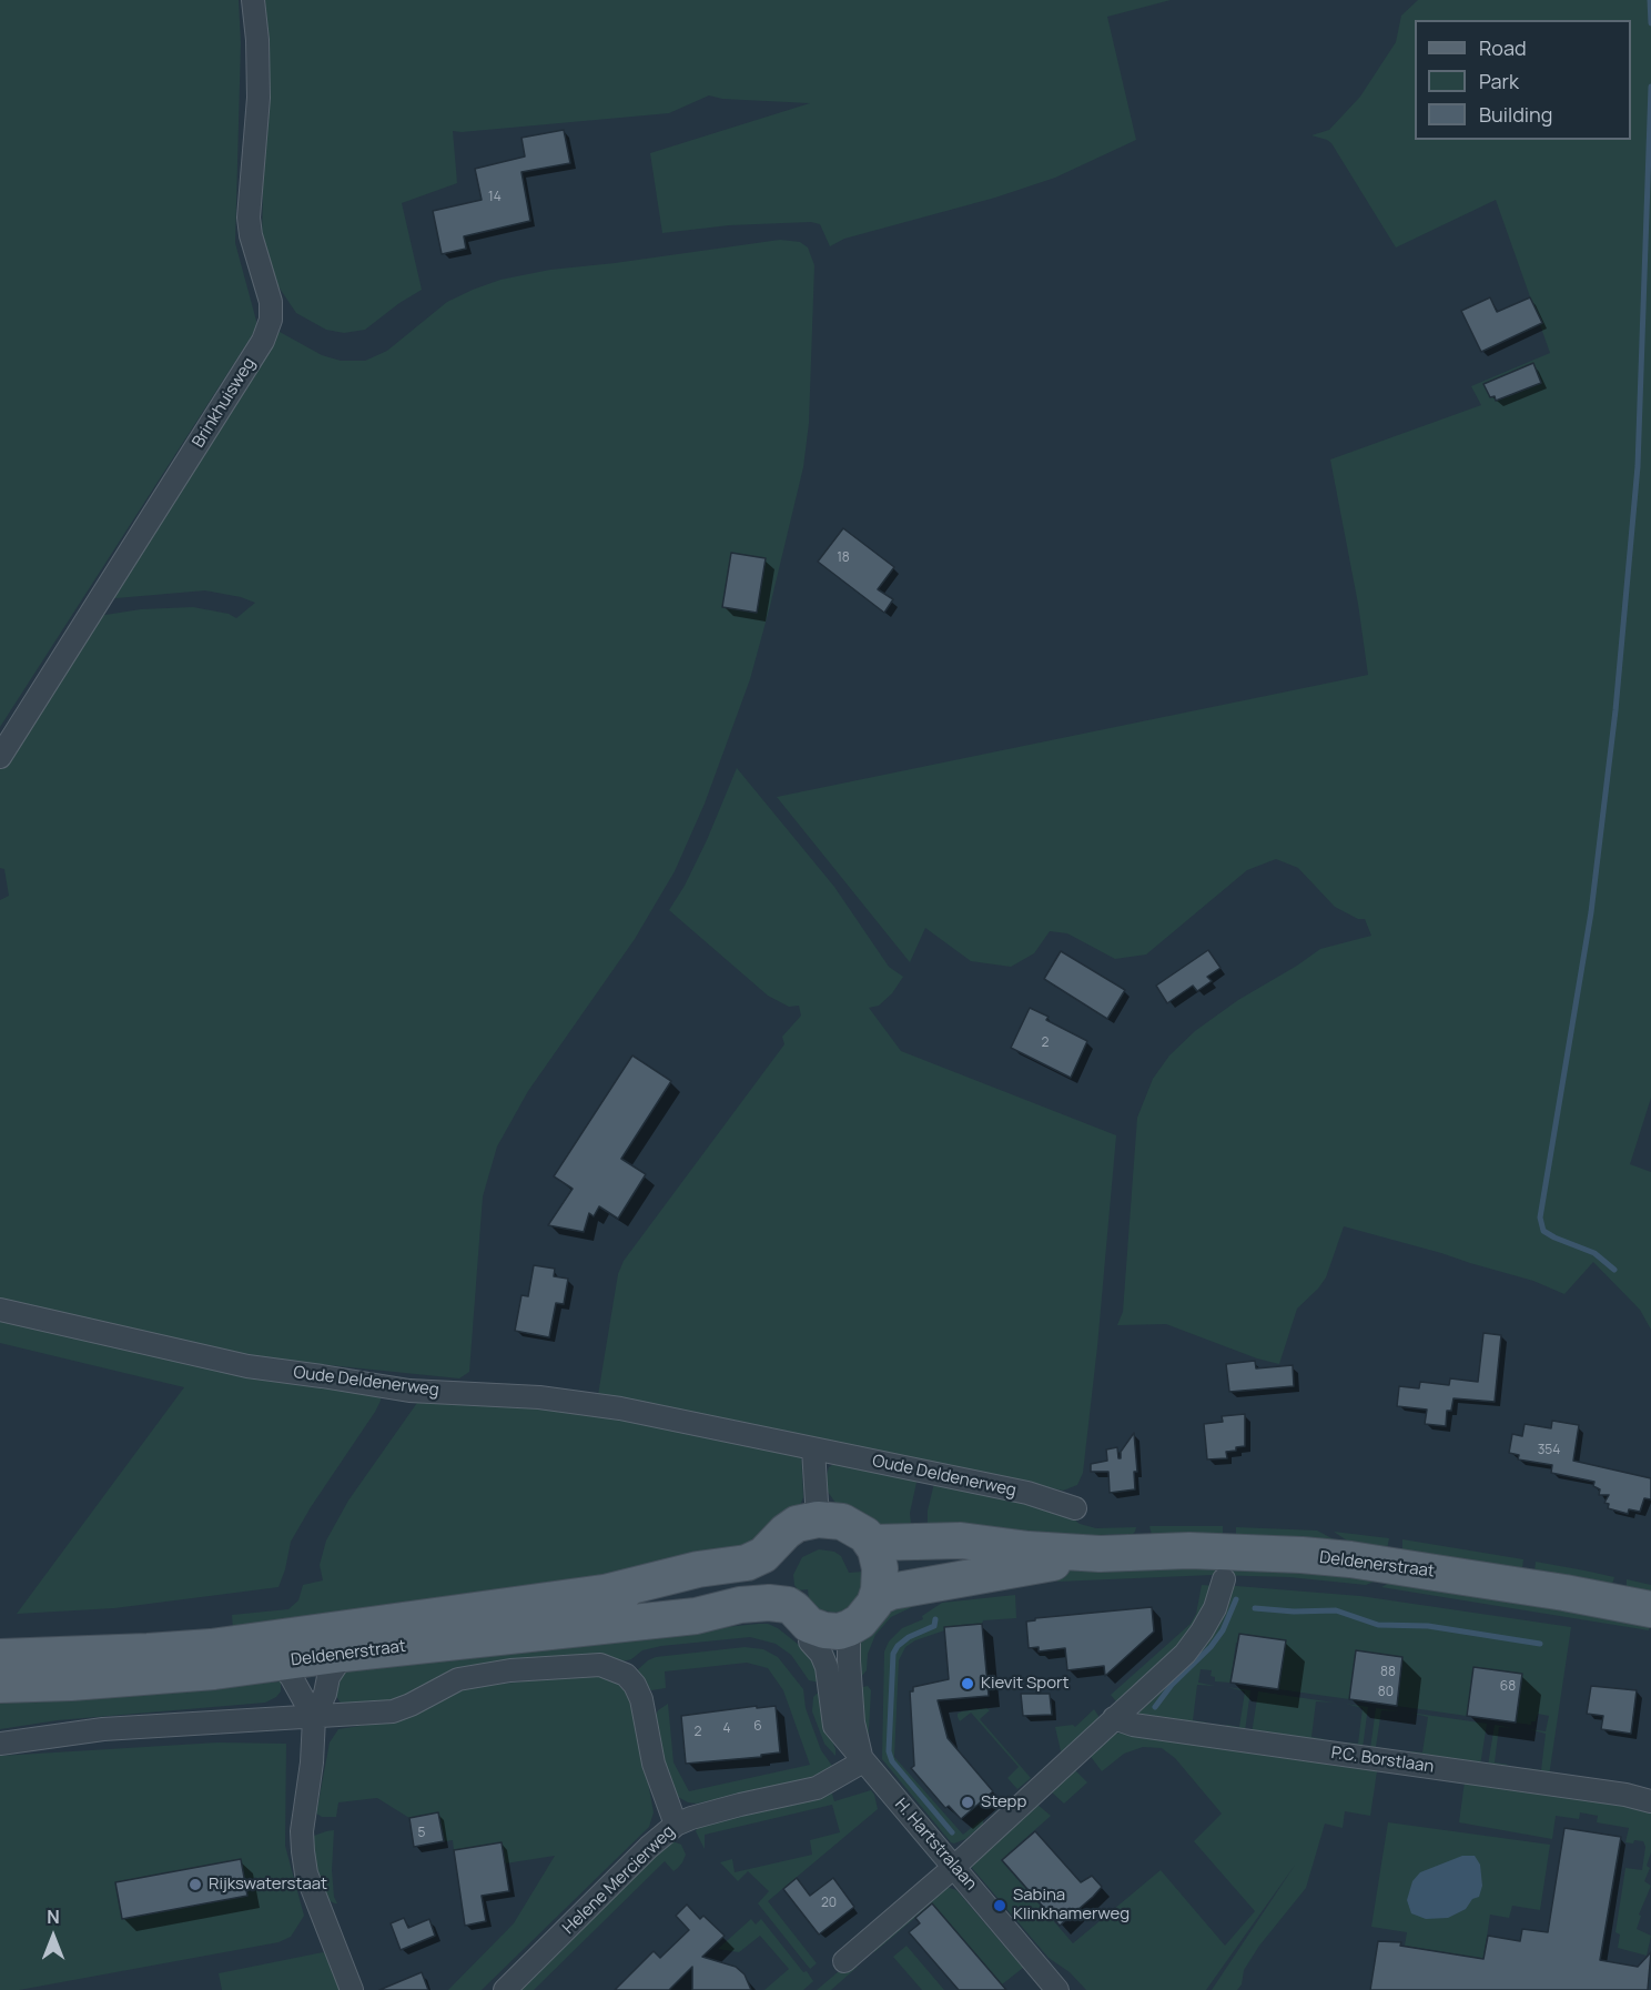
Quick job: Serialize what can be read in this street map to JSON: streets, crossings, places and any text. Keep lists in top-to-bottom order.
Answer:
{
  "streets": {
    "main road": ["Deldenerstraat"],
    "street": [
      "Brinkhuisweg",
      "Oude Deldenerweg",
      "P.C. Borstlaan",
      "H. Hartstralaan",
      "Helene Mercierweg"
    ]
  },
  "crossings": [
    ["Deldenerstraat", "H. Hartstralaan"],
    ["H. Hartstralaan", "Helene Mercierweg"]
  ],
  "places": [
    "Kievit Sport",
    "Stepp",
    "Rijkswaterstaat",
    "Sabina Klinkhamerweg"
  ],
  "house_numbers": [
    "14",
    "18",
    "2",
    "354",
    "88",
    "68",
    "80",
    "6",
    "4",
    "2",
    "5",
    "20"
  ],
  "legend": ["Road", "Park", "Building"],
  "north": "top"
}
